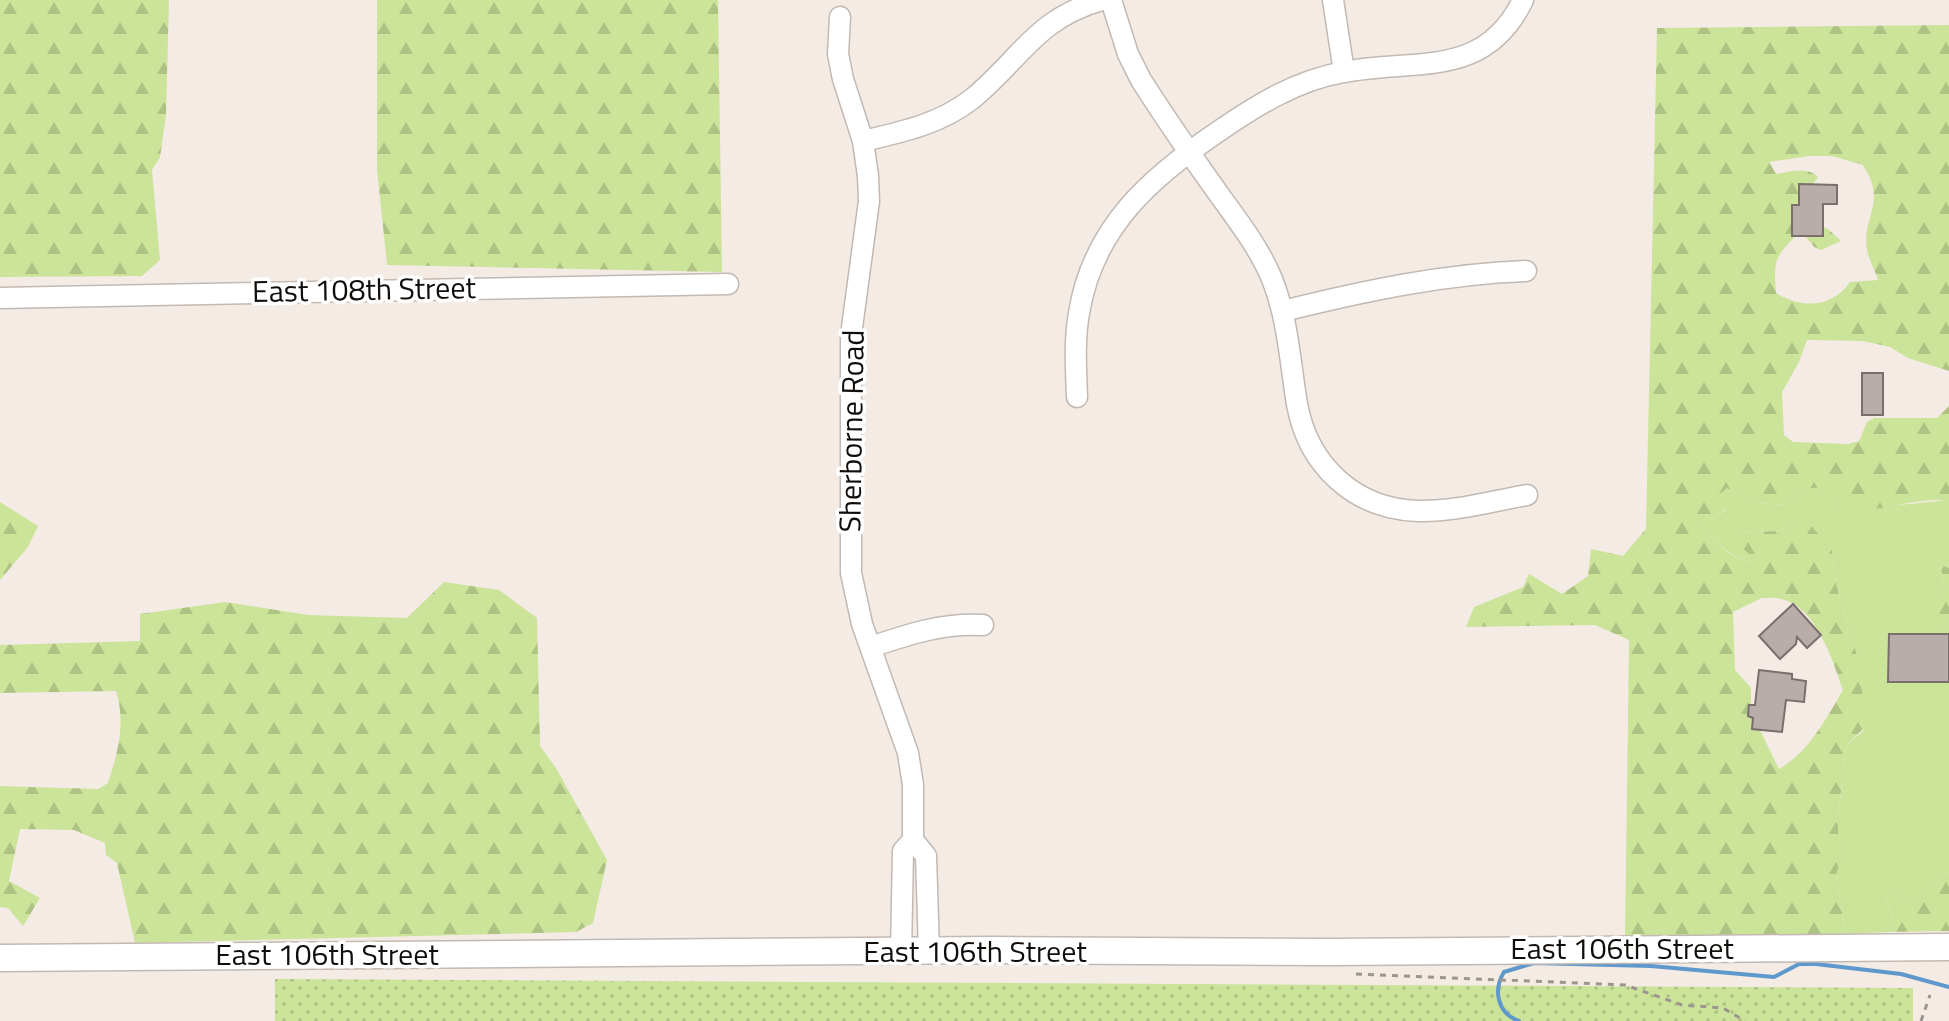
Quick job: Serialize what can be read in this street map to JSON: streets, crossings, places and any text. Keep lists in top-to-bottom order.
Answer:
{
  "streets": {
    "main road": ["East 106th Street"],
    "street": ["East 108th Street", "Sherborne Road"]
  },
  "crossings": [
    ["Sherborne Road", "East 106th Street"]
  ]
}
